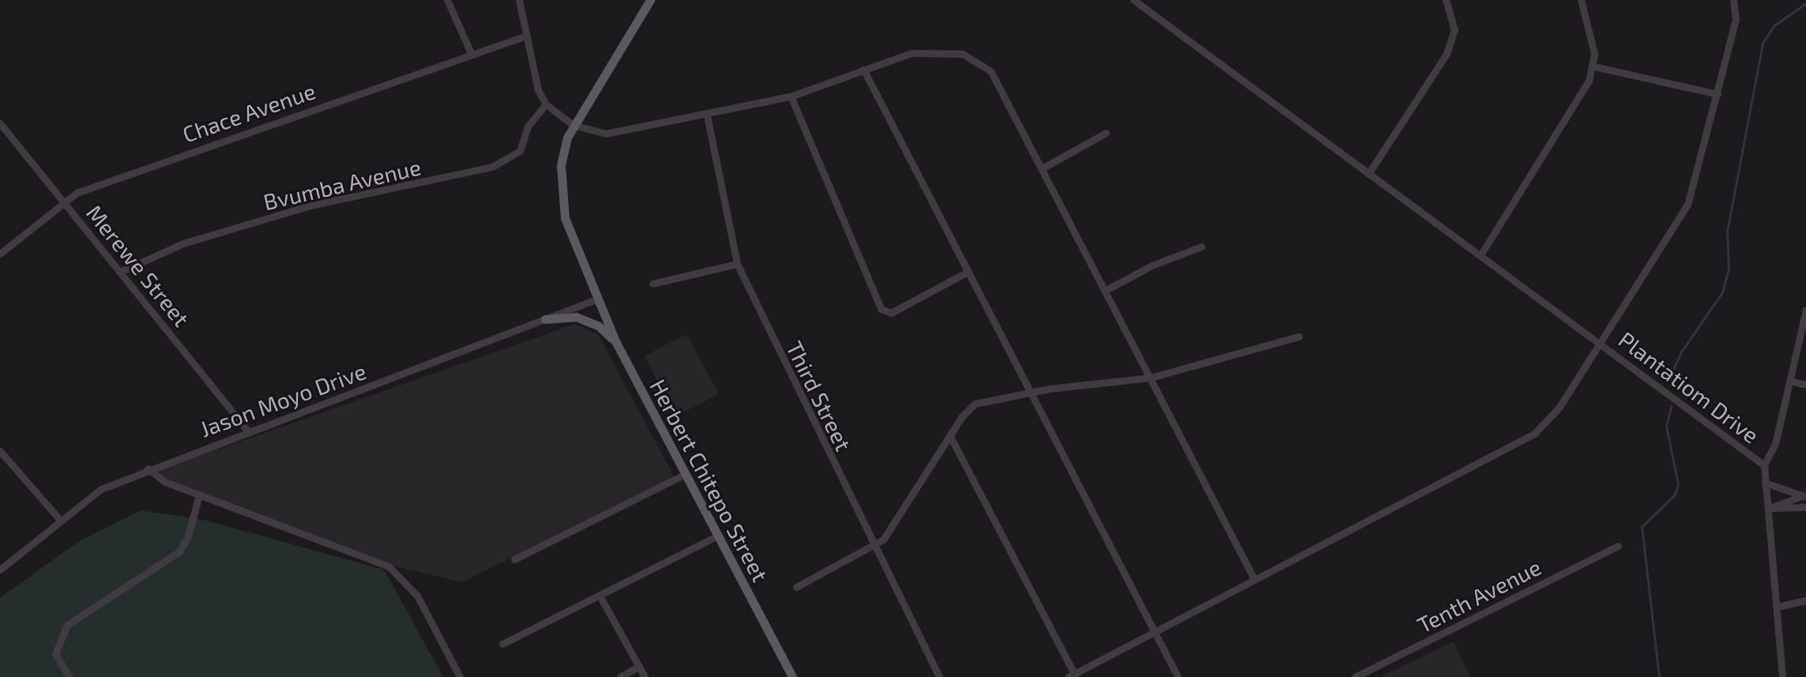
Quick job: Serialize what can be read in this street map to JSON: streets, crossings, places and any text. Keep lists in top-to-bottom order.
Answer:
{
  "streets": {
    "main road": ["Herbert Chitepo Street"],
    "street": [
      "Chace Avenue",
      "Bvumba Avenue",
      "Merewe Street",
      "Plantatiom Drive",
      "Third Street",
      "Jason Moyo Drive",
      "Tenth Avenue"
    ]
  },
  "crossings": [
    ["Chace Avenue", "Merewe Street"],
    ["Bvumba Avenue", "Merewe Street"],
    ["Merewe Street", "Jason Moyo Drive"],
    ["Jason Moyo Drive", "Herbert Chitepo Street"]
  ]
}
